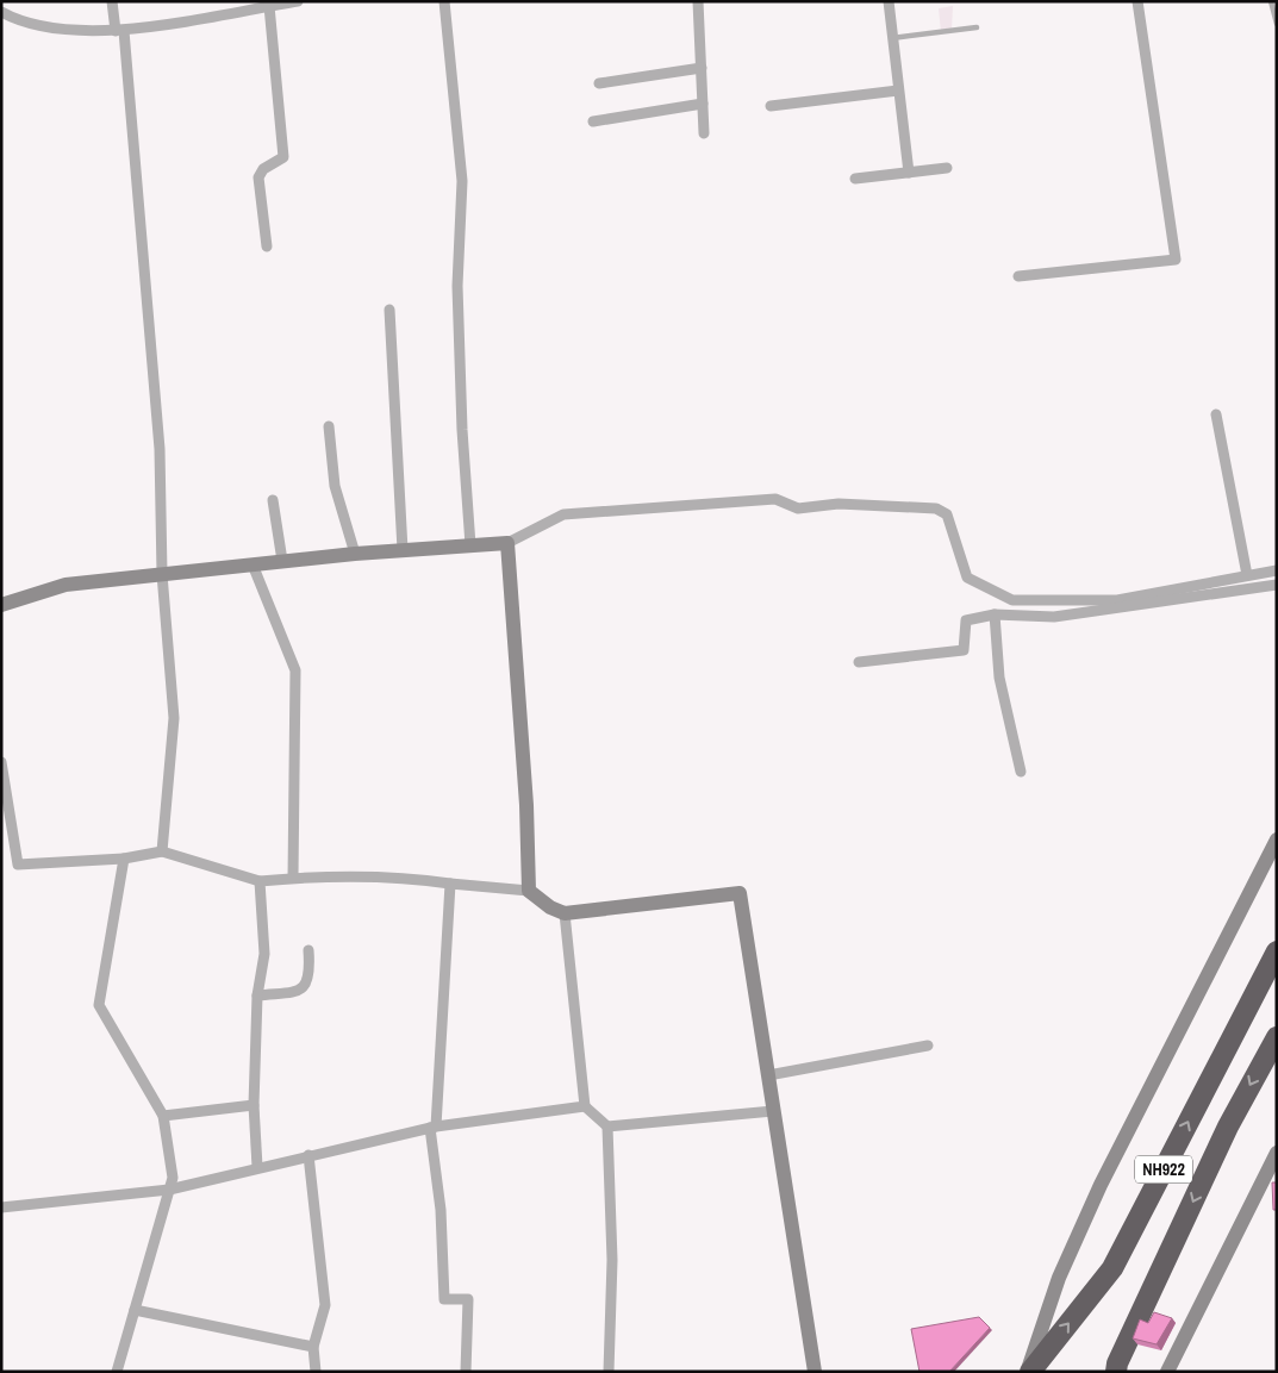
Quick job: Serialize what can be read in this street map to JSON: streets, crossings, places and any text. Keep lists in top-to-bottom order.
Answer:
{
  "streets": {
    "highway": ["NH922"]
  }
}
